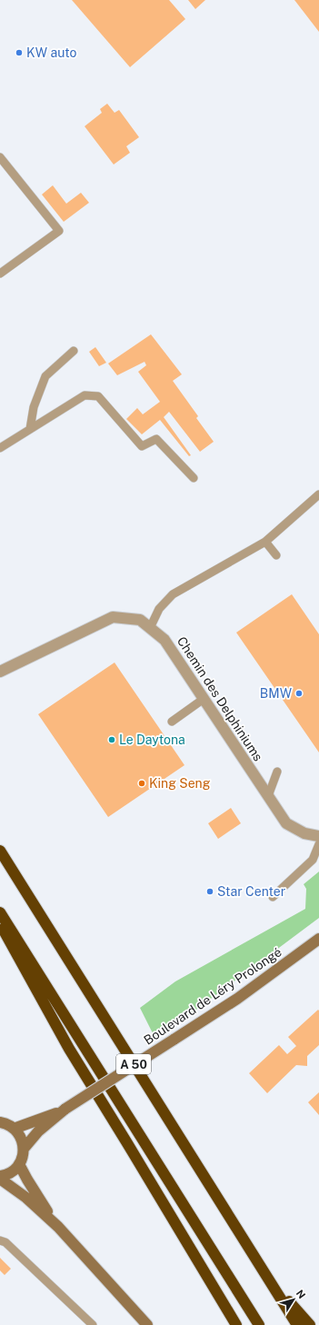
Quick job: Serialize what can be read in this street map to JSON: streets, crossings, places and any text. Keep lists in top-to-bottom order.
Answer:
{
  "streets": {
    "highway": ["A 50"],
    "street": ["Chemin des Delphiniums", "Boulevard de Léry Prolongé"]
  },
  "places": [
    "KW auto",
    "BMW",
    "Le Daytona",
    "King Seng",
    "Star Center"
  ],
  "north": "top right"
}
